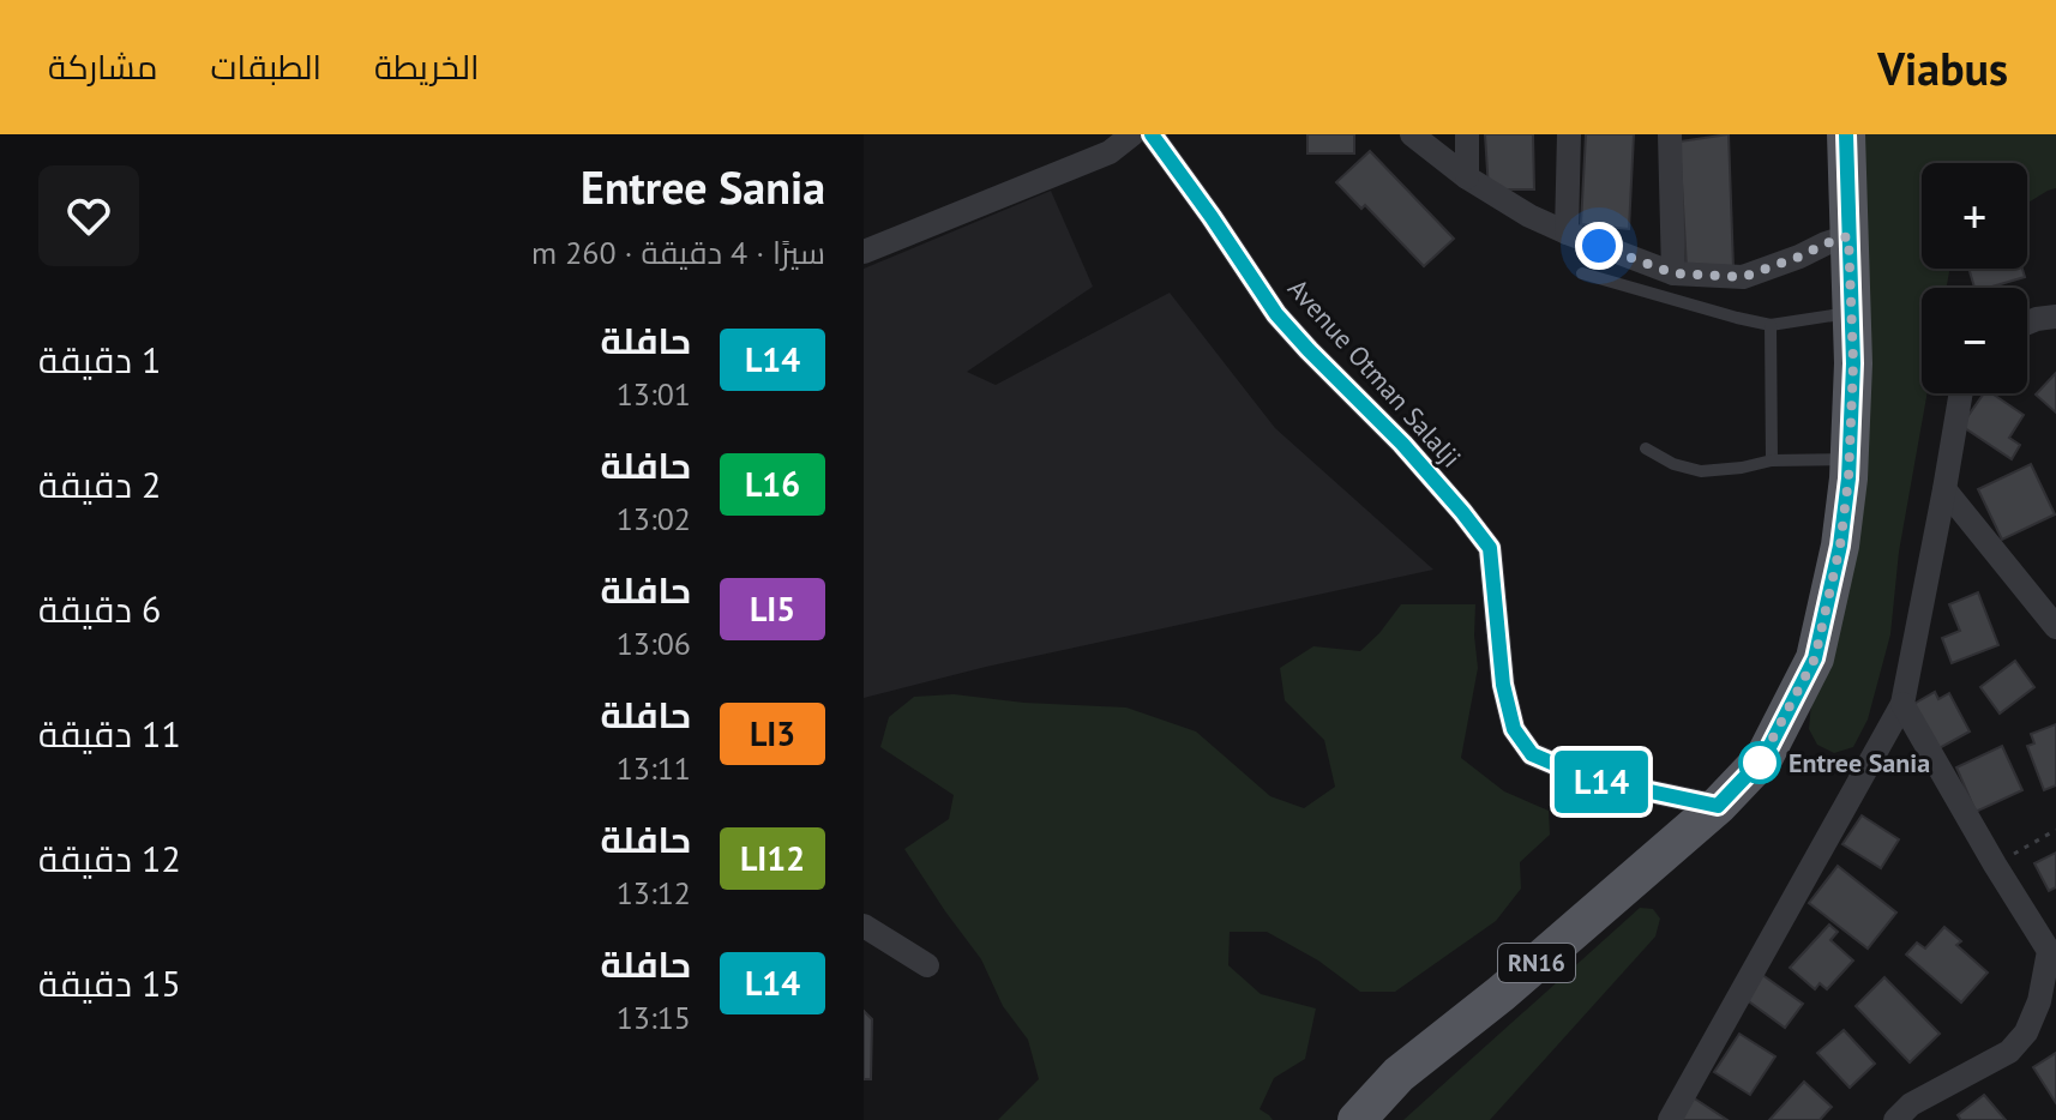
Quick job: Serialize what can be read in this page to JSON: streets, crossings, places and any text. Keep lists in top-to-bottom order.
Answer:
{
  "streets": {
    "main road": ["RN16"],
    "street": ["Avenue Otman Salalji"]
  },
  "crossings": [
    ["Avenue Otman Salalji", "RN16"]
  ],
  "places": ["Entree Sania"],
  "lines": ["bus line L14"],
  "page": {
    "header": "Viabus",
    "nav": ["الخريطة", "الطبقات", "مشاركة"],
    "on_map": "L14",
    "heading": ["Entree Sania", "سيرًا · 4 دقيقة · 260 m"],
    "map_buttons": ["+", "−"],
    "list": [
      {
        "mark": "L14",
        "name": "حافلة",
        "note": "13:01",
        "value": "1 دقيقة"
      },
      {
        "mark": "L16",
        "name": "حافلة",
        "note": "13:02",
        "value": "2 دقيقة"
      },
      {
        "mark": "LI5",
        "name": "حافلة",
        "note": "13:06",
        "value": "6 دقيقة"
      },
      {
        "mark": "LI3",
        "name": "حافلة",
        "note": "13:11",
        "value": "11 دقيقة"
      },
      {
        "mark": "LI12",
        "name": "حافلة",
        "note": "13:12",
        "value": "12 دقيقة"
      },
      {
        "mark": "L14",
        "name": "حافلة",
        "note": "13:15",
        "value": "15 دقيقة"
      }
    ]
  }
}
